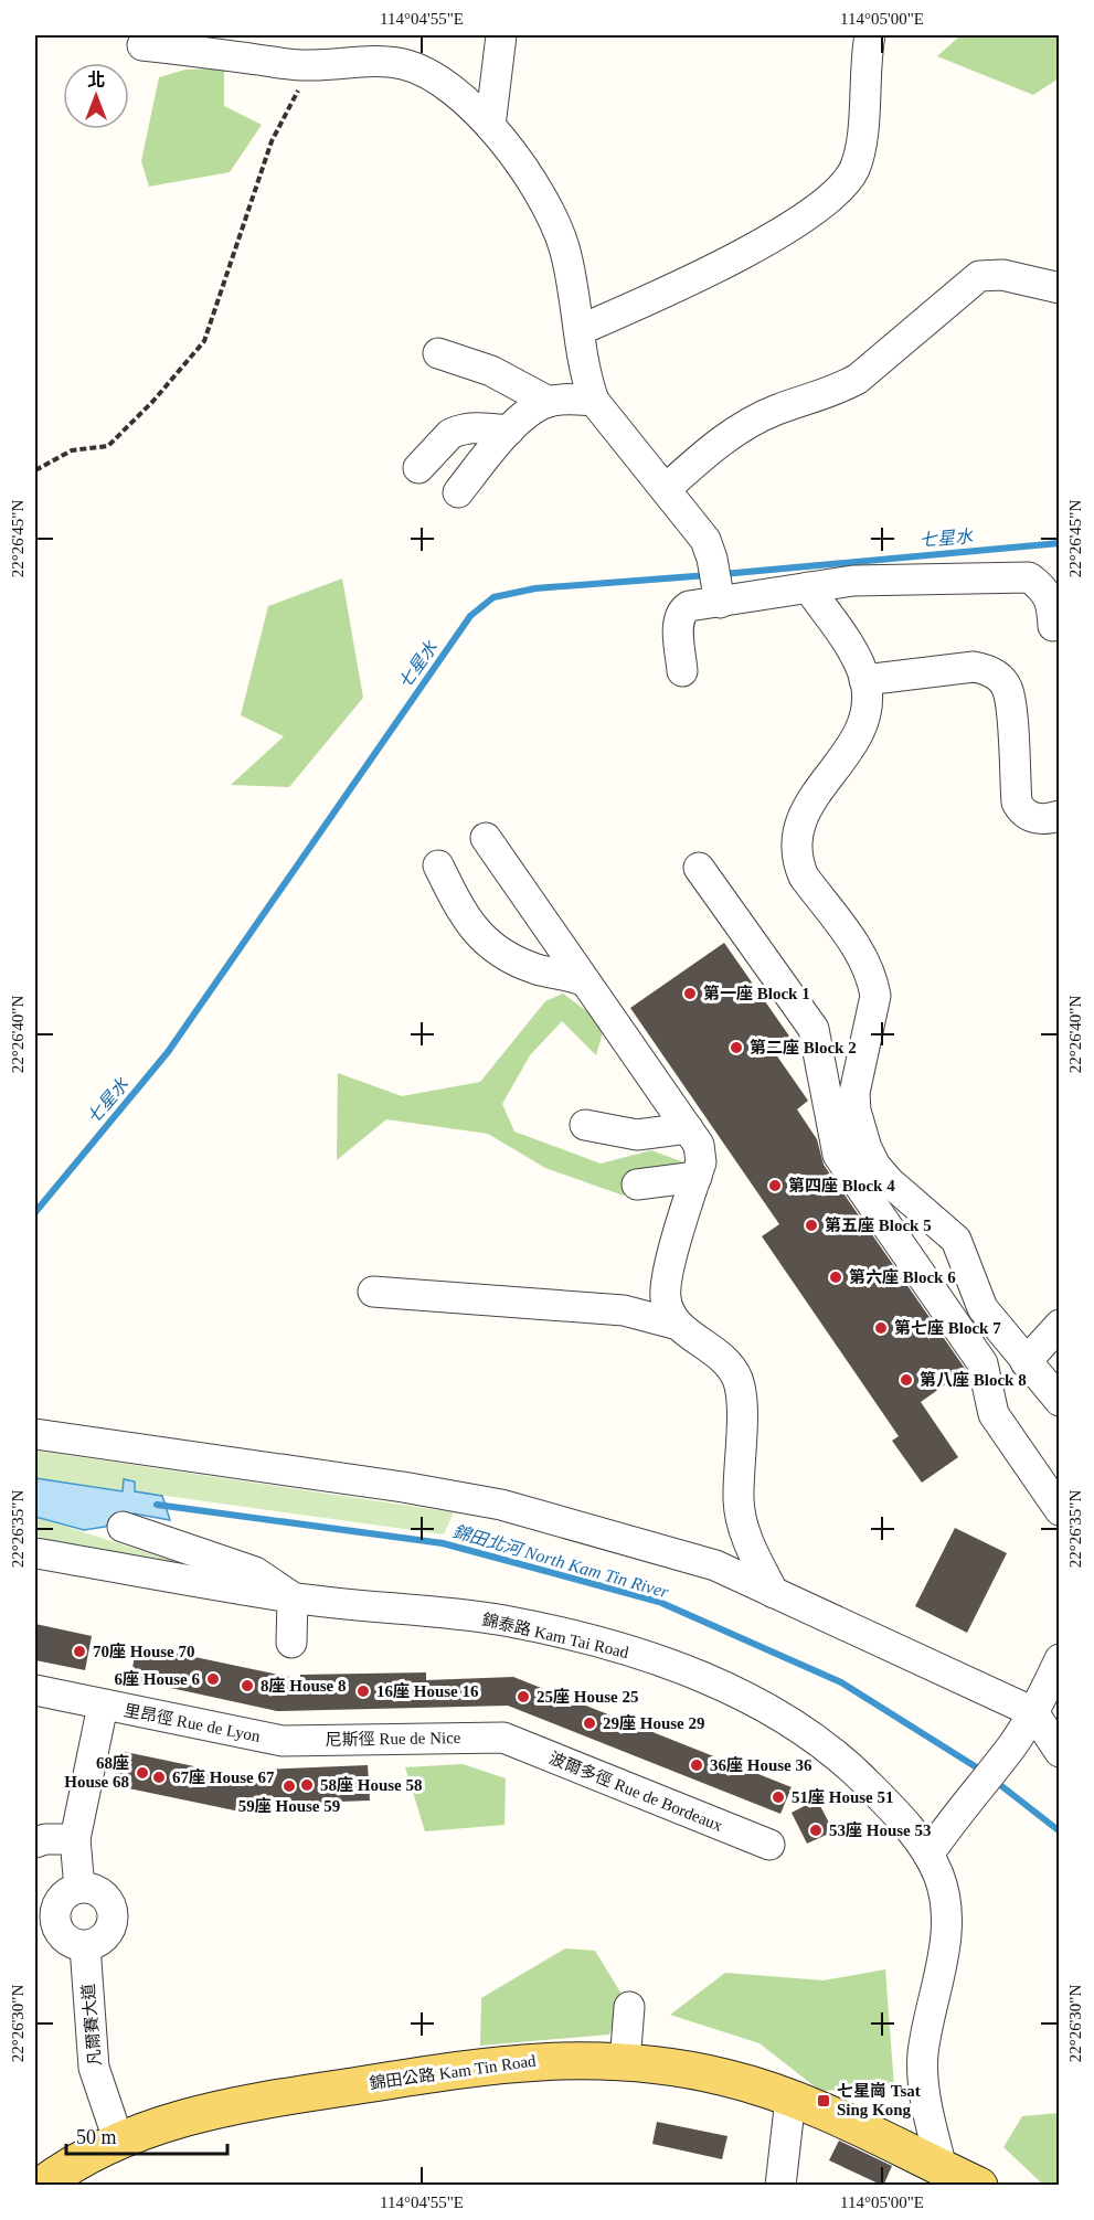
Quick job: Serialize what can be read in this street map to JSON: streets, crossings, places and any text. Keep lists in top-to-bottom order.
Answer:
{
  "streets": {
    "main road": ["錦田公路 Kam Tin Road"],
    "street": [
      "錦泰路 Kam Tai Road",
      "里昂徑 Rue de Lyon",
      "尼斯徑 Rue de Nice",
      "波爾多徑 Rue de Bordeaux",
      "凡爾賽大道"
    ]
  },
  "crossings": [
    ["錦泰路 Kam Tai Road", "錦田公路 Kam Tin Road"],
    ["里昂徑 Rue de Lyon", "尼斯徑 Rue de Nice"],
    ["尼斯徑 Rue de Nice", "波爾多徑 Rue de Bordeaux"],
    ["凡爾賽大道", "錦田公路 Kam Tin Road"]
  ],
  "water": ["七星水", "錦田北河 North Kam Tin River"],
  "places": {
    "other": [
      "第一座 Block 1",
      "第二座 Block 2",
      "第四座 Block 4",
      "第五座 Block 5",
      "第六座 Block 6",
      "第七座 Block 7",
      "第八座 Block 8",
      "70座 House 70",
      "6座 House 6",
      "8座 House 8",
      "16座 House 16",
      "25座 House 25",
      "29座 House 29",
      "36座 House 36",
      "68座 House 68",
      "67座 House 67",
      "58座 House 58",
      "59座 House 59",
      "51座 House 51",
      "53座 House 53"
    ],
    "transit": ["七星崗 Tsat Sing Kong"]
  },
  "scale_bar": "50 m",
  "north": "top",
  "coordinates": [
    "114°04'55\"E",
    "114°05'00\"E",
    "22°26'45\"N",
    "22°26'40\"N",
    "22°26'35\"N",
    "22°26'30\"N"
  ]
}
